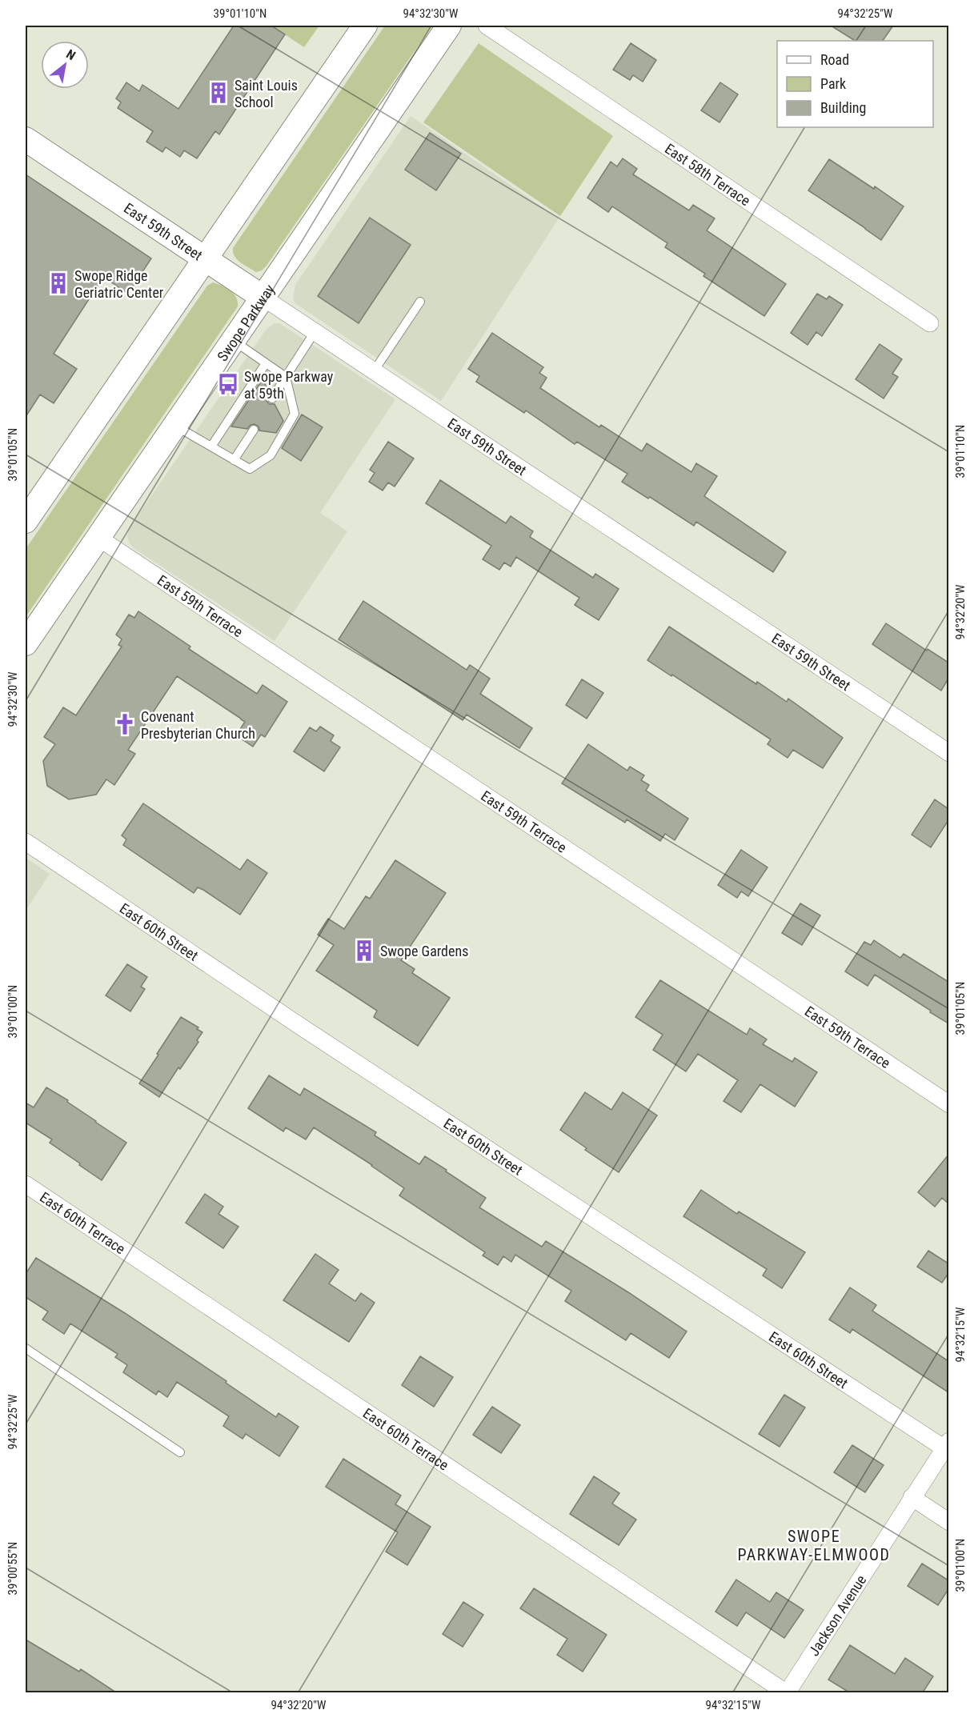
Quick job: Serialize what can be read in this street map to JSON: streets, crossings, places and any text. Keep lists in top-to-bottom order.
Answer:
{
  "streets": {
    "main road": ["East 59th Street", "Swope Parkway"],
    "street": [
      "East 58th Terrace",
      "East 59th Terrace",
      "East 60th Street",
      "East 60th Terrace",
      "Jackson Avenue"
    ]
  },
  "crossings": [
    ["East 59th Street", "Swope Parkway"],
    ["Swope Parkway", "East 59th Terrace"],
    ["East 60th Street", "Jackson Avenue"],
    ["East 60th Terrace", "Jackson Avenue"]
  ],
  "districts": ["SWOPE PARKWAY-ELMWOOD"],
  "places": {
    "building": ["Saint Louis School", "Swope Ridge Geriatric Center", "Swope Gardens"],
    "bus stop": ["Swope Parkway at 59th"],
    "church": ["Covenant Presbyterian Church"]
  },
  "legend": ["Road", "Park", "Building"],
  "north": "top right",
  "coordinates": [
    "39°01'10\"N",
    "94°32'30\"W",
    "94°32'25\"W",
    "39°01'05\"N",
    "94°32'20\"W",
    "39°01'00\"N",
    "94°32'15\"W",
    "39°00'55\"N"
  ]
}
